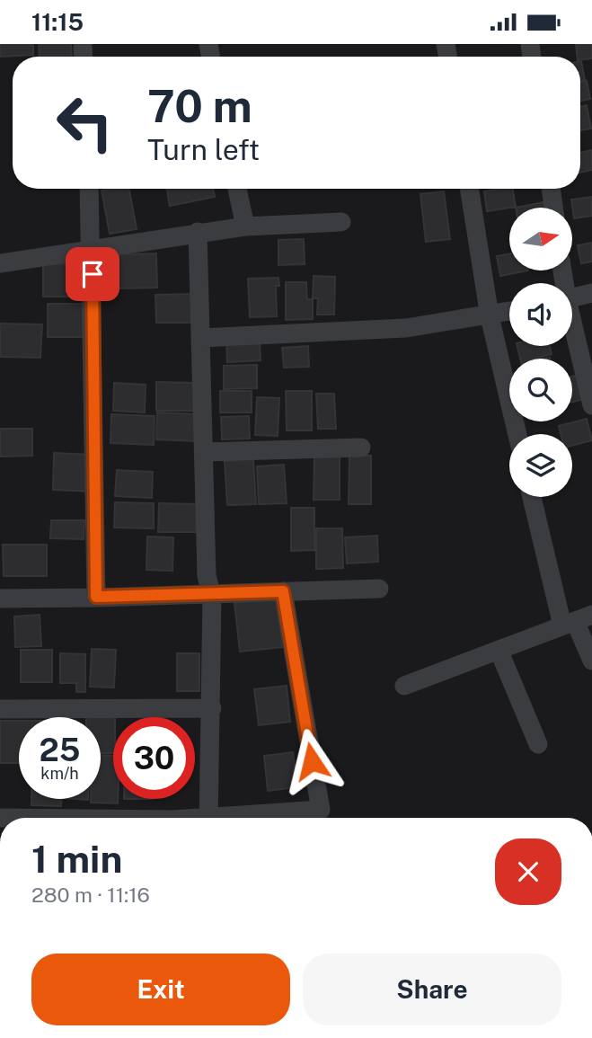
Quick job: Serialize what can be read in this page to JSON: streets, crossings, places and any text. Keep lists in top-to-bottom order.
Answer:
{
  "north": "right",
  "page": {
    "status": "11:15",
    "turn": ["70 m", "Turn left"],
    "speed": "25 km/h",
    "limit": "30",
    "heading": ["1 min", "280 m · 11:16"],
    "buttons": ["Exit", "Share"]
  }
}
